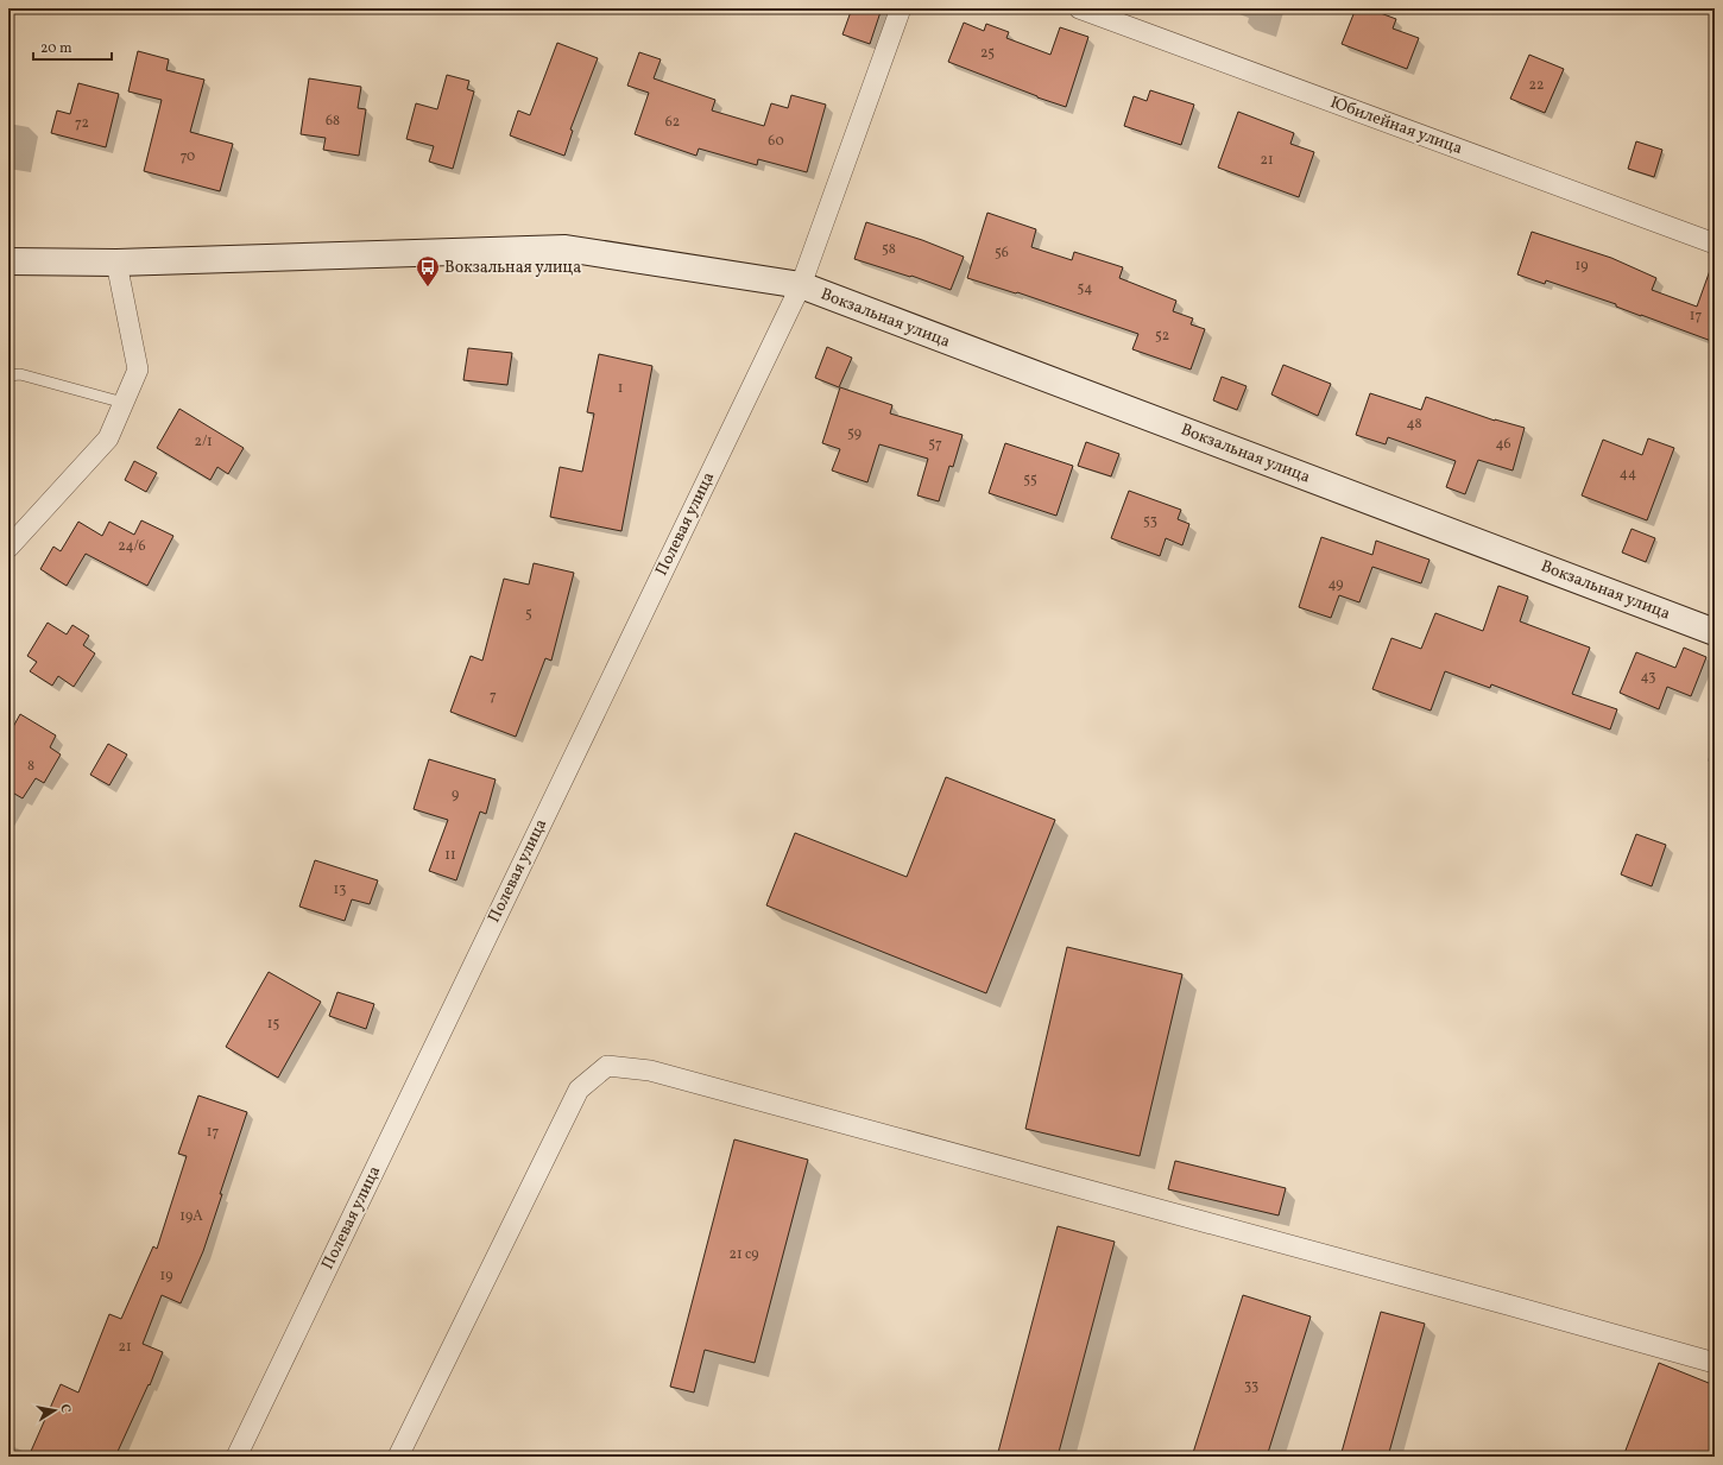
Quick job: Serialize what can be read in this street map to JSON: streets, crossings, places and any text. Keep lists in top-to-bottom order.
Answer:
{
  "streets": {
    "street": ["Юбилейная улица", "Вокзальная улица", "Полевая улица"]
  },
  "crossings": [
    ["Вокзальная улица", "Полевая улица"]
  ],
  "places": {
    "bus stop": ["Вокзальная улица"]
  },
  "house_numbers": [
    "25",
    "22",
    "68",
    "62",
    "72",
    "60",
    "70",
    "21",
    "58",
    "56",
    "19",
    "54",
    "17",
    "52",
    "1",
    "48",
    "59",
    "2/1",
    "57",
    "46",
    "44",
    "55",
    "53",
    "24/6",
    "49",
    "5",
    "43",
    "7",
    "8",
    "9",
    "11",
    "13",
    "15",
    "17",
    "19А",
    "21 с9",
    "19",
    "21",
    "33"
  ],
  "scale_bar": "20 m",
  "north": "right"
}
